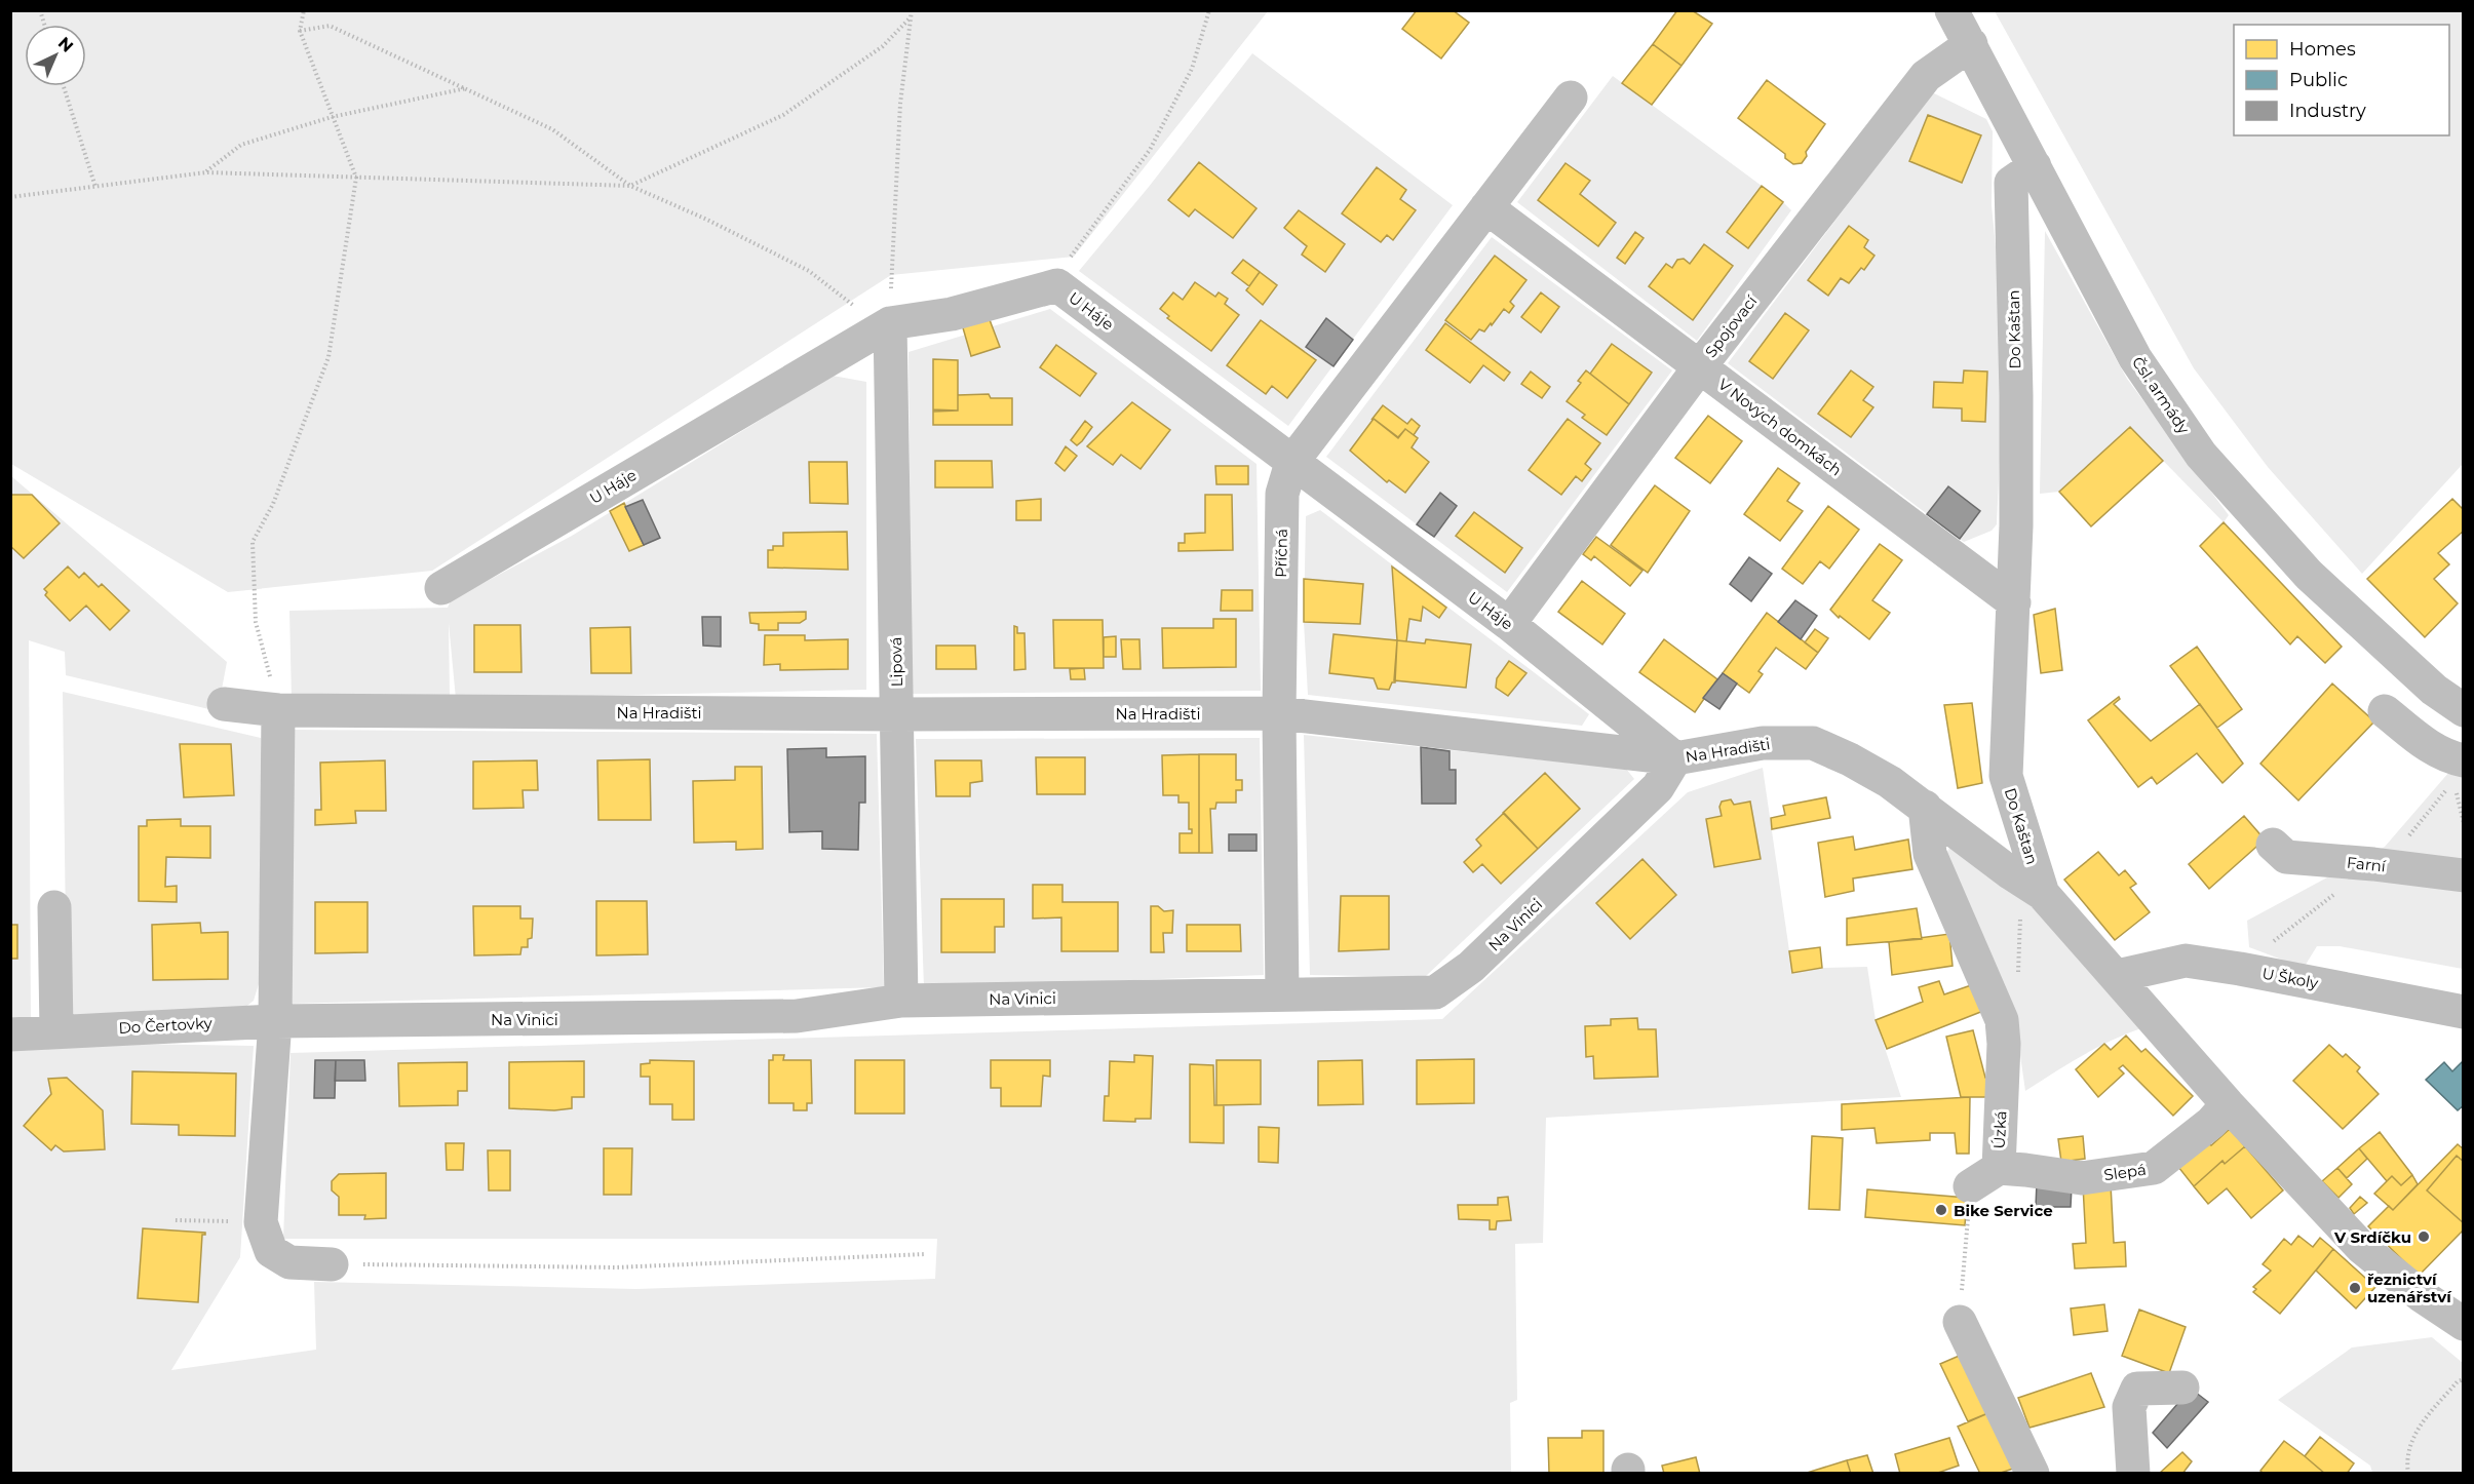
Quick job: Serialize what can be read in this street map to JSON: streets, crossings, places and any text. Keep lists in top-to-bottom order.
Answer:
{
  "streets": {
    "street": [
      "U Háje",
      "Spojovací",
      "Do Kaštan",
      "Čsl. armády",
      "V Nových domkách",
      "Příčná",
      "Lipová",
      "Na Hradišti",
      "Farní",
      "Na Vinici",
      "U Školy",
      "Do Čertovky",
      "Úzká",
      "Slepá"
    ]
  },
  "crossings": [
    ["U Háje", "Spojovací"],
    ["U Háje", "Příčná"],
    ["U Háje", "Lipová"],
    ["U Háje", "Na Hradišti"],
    ["U Háje", "Na Vinici"],
    ["Spojovací", "Čsl. armády"],
    ["Spojovací", "V Nových domkách"],
    ["Do Kaštan", "Čsl. armády"],
    ["Do Kaštan", "V Nových domkách"],
    ["Do Kaštan", "Na Hradišti"],
    ["Do Kaštan", "U Školy"],
    ["Do Kaštan", "Slepá"],
    ["V Nových domkách", "Příčná"],
    ["Příčná", "Na Hradišti"],
    ["Příčná", "Na Vinici"],
    ["Lipová", "Na Hradišti"],
    ["Lipová", "Na Vinici"],
    ["Na Hradišti", "Na Vinici"],
    ["Na Hradišti", "Úzká"],
    ["Na Vinici", "Do Čertovky"],
    ["Úzká", "Slepá"]
  ],
  "places": ["Bike Service", "V Srdíčku", "řeznictví uzenářství"],
  "legend": ["Homes", "Public", "Industry"],
  "north": "top right"
}
